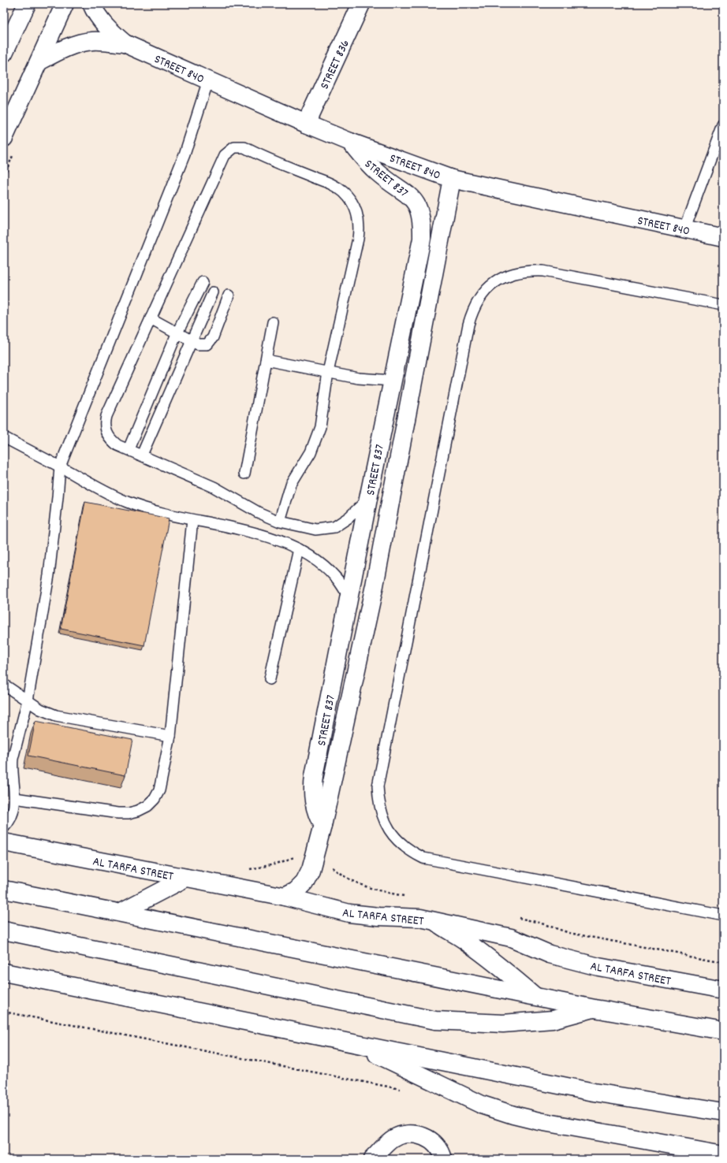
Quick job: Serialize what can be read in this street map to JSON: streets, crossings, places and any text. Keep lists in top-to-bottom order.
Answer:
{
  "streets": {
    "street": [
      "STREET 836",
      "STREET 840",
      "STREET 837",
      "AL TARFA STREET"
    ]
  },
  "crossings": [
    ["STREET 836", "STREET 840"],
    ["STREET 840", "STREET 837"],
    ["STREET 837", "AL TARFA STREET"]
  ]
}
